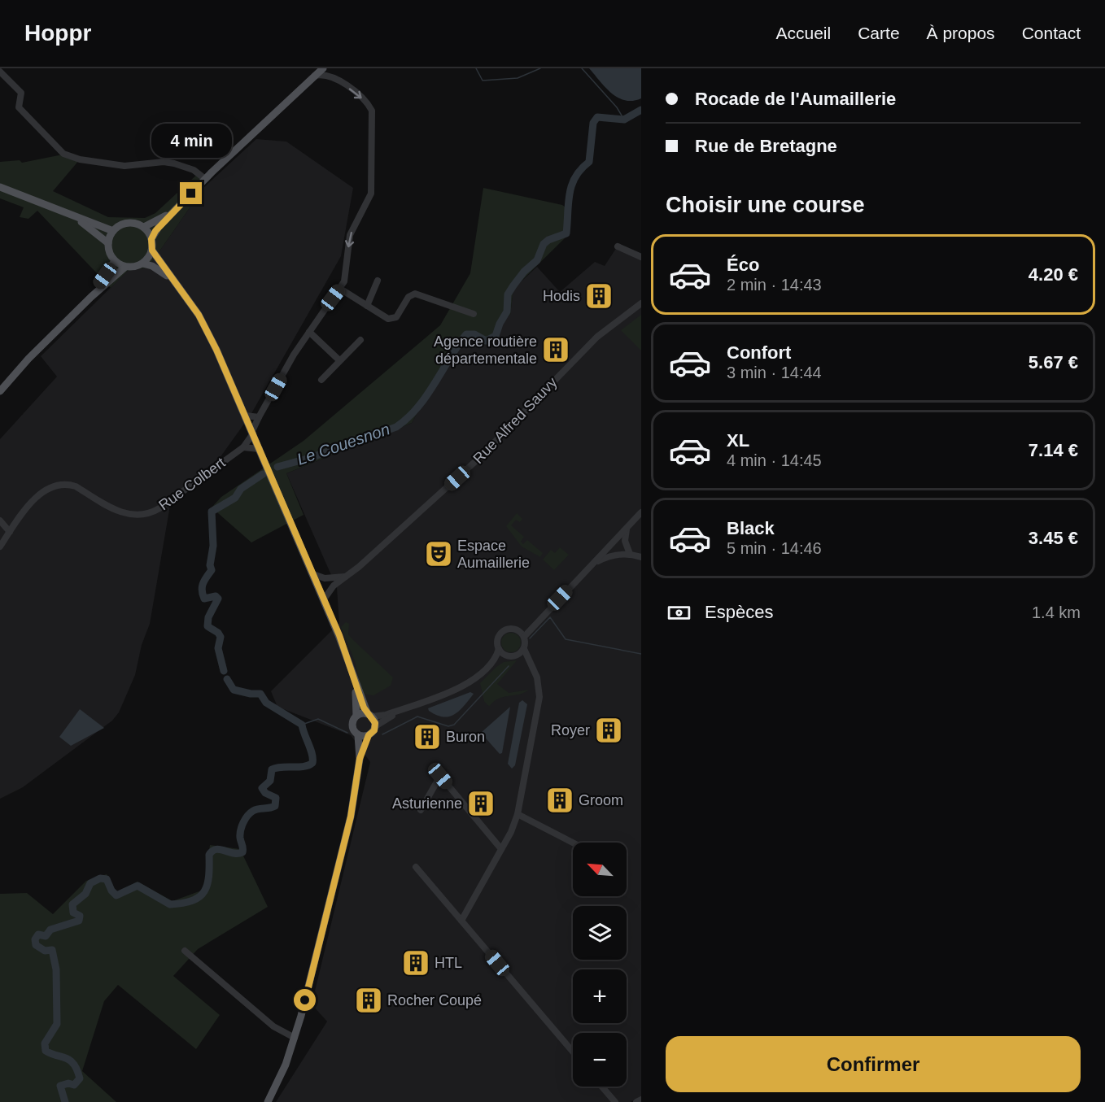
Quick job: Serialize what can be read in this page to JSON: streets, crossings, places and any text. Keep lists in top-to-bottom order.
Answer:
{
  "streets": {
    "street": ["Rue Alfred Sauvy", "Rue Colbert"]
  },
  "water": ["Le Couesnon"],
  "places": {
    "building": [
      "Hodis",
      "Agence routière départementale",
      "Royer",
      "Buron",
      "Groom",
      "Asturienne",
      "HTL",
      "Rocher Coupé"
    ],
    "theatre": ["Espace Aumaillerie"]
  },
  "north": "top left",
  "page": {
    "header": "Hoppr",
    "nav": [
      "Accueil",
      "Carte",
      "À propos",
      "Contact"
    ],
    "banner": ["Rocade de l'Aumaillerie", "Rue de Bretagne"],
    "bubble": "4 min",
    "heading": "Choisir une course",
    "list": [
      {
        "name": "Éco",
        "note": "2 min · 14:43",
        "value": "4.20 €"
      },
      {
        "name": "Confort",
        "note": "3 min · 14:44",
        "value": "5.67 €"
      },
      {
        "name": "XL",
        "note": "4 min · 14:45",
        "value": "7.14 €"
      },
      {
        "name": "Black",
        "note": "5 min · 14:46",
        "value": "3.45 €"
      }
    ],
    "pay": ["Espèces", "1.4 km"],
    "map_buttons": ["+", "−"],
    "buttons": "Confirmer"
  }
}
